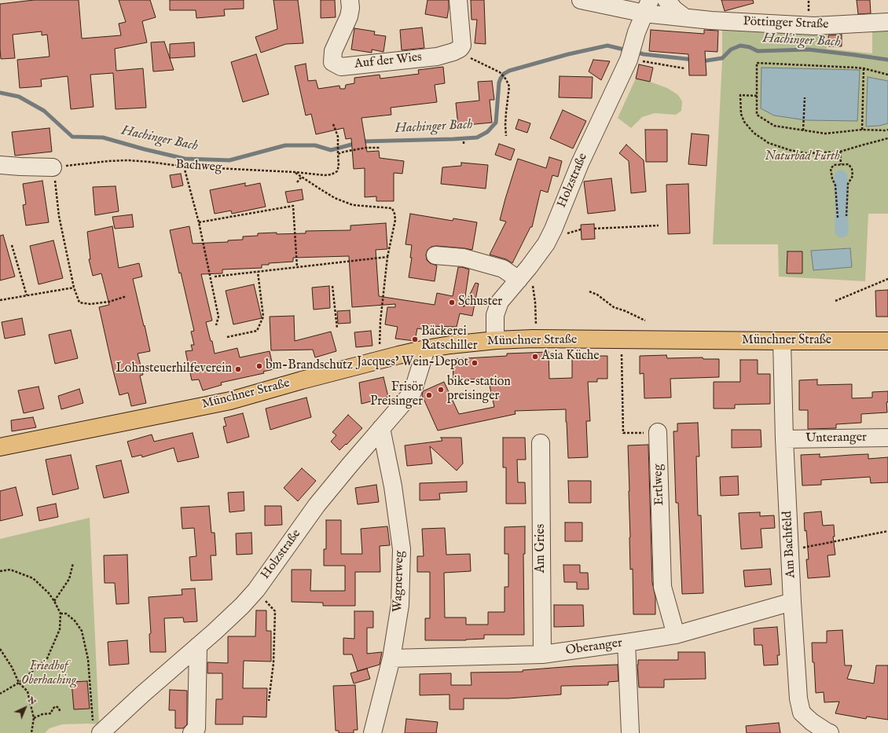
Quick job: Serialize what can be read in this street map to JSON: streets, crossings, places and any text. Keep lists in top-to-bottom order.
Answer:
{
  "streets": {
    "main road": ["Münchner Straße"],
    "street": [
      "Pöttinger Straße",
      "Auf der Wies",
      "Holzstraße",
      "Unteranger",
      "Ertlweg",
      "Am Bachfeld",
      "Am Gries",
      "Wagnerweg",
      "Oberanger"
    ],
    "path": ["Bachweg"]
  },
  "crossings": [
    ["Pöttinger Straße", "Holzstraße"],
    ["Holzstraße", "Münchner Straße"],
    ["Holzstraße", "Wagnerweg"],
    ["Münchner Straße", "Am Bachfeld"],
    ["Unteranger", "Am Bachfeld"],
    ["Ertlweg", "Oberanger"],
    ["Am Bachfeld", "Oberanger"],
    ["Am Gries", "Oberanger"],
    ["Wagnerweg", "Oberanger"]
  ],
  "water": ["Hachinger Bach"],
  "parks": ["Naturbad Furth", "Friedhof Oberhaching"],
  "places": [
    "Schuster",
    "Bäckerei Ratschiller",
    "Asia Küche",
    "Jacques’ Wein-Depot",
    "bm-Brandschutz",
    "Lohnsteuerhilfeverein",
    "bike-station preisinger",
    "Frisör Preisinger"
  ],
  "north": "top right"
}
